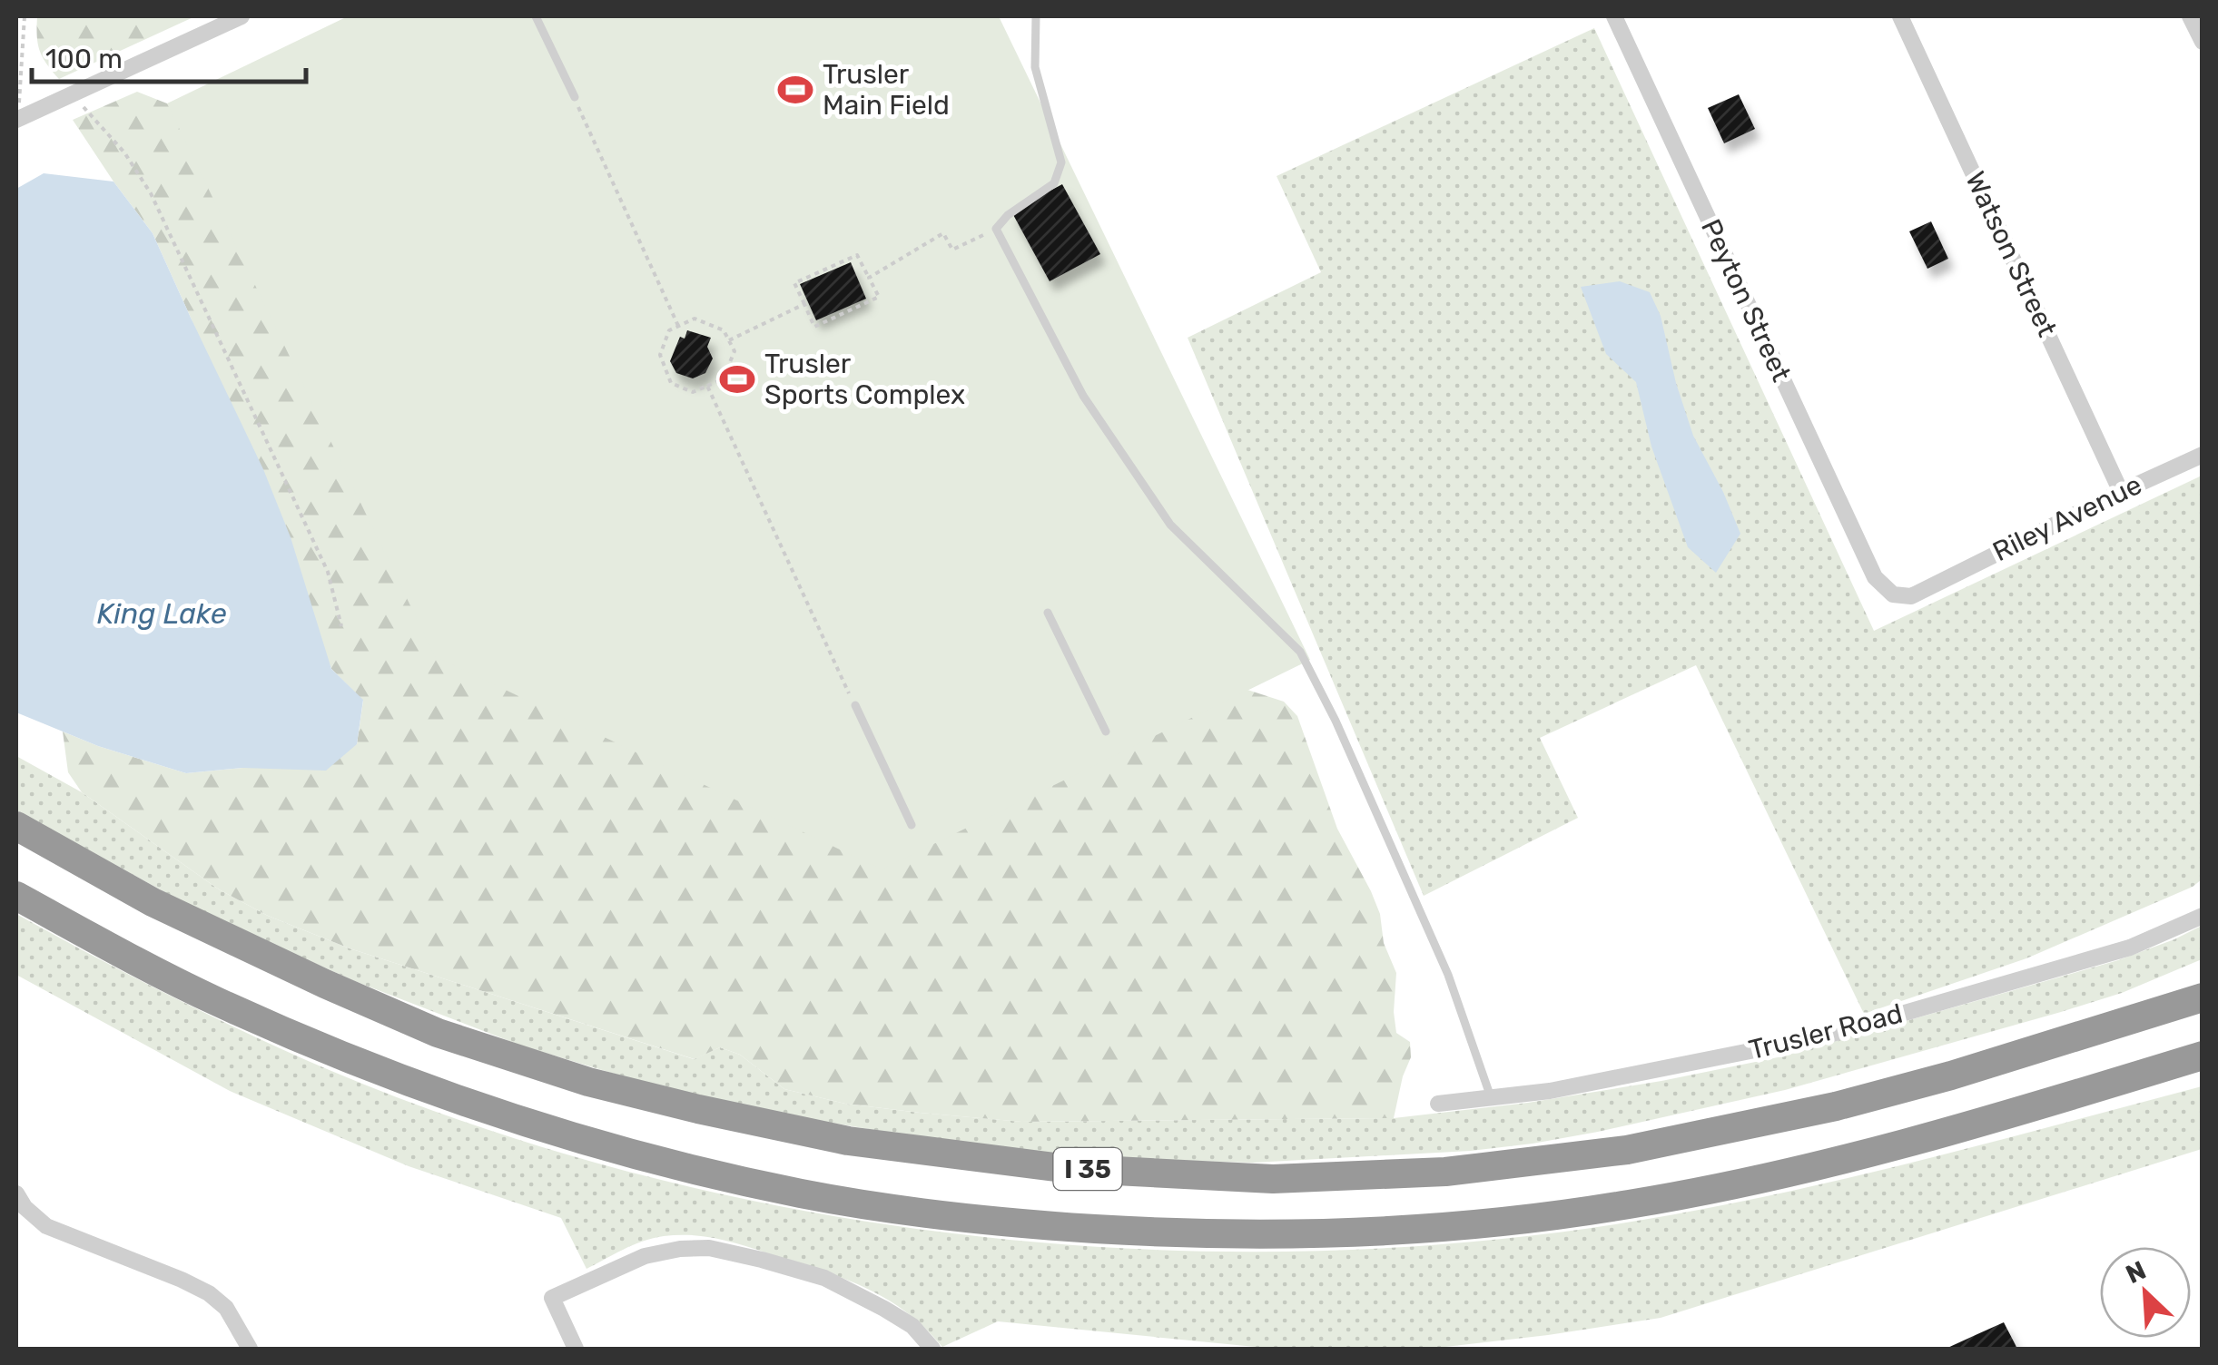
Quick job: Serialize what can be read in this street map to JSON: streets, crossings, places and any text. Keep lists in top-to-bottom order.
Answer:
{
  "streets": {
    "highway": ["I 35"],
    "street": [
      "Watson Street",
      "Peyton Street",
      "Riley Avenue",
      "Trusler Road"
    ]
  },
  "crossings": [
    ["Watson Street", "Riley Avenue"],
    ["Peyton Street", "Riley Avenue"]
  ],
  "water": ["King Lake"],
  "places": {
    "sports": ["Trusler Main Field", "Trusler Sports Complex"]
  },
  "scale_bar": "100 m",
  "north": "top left"
}
